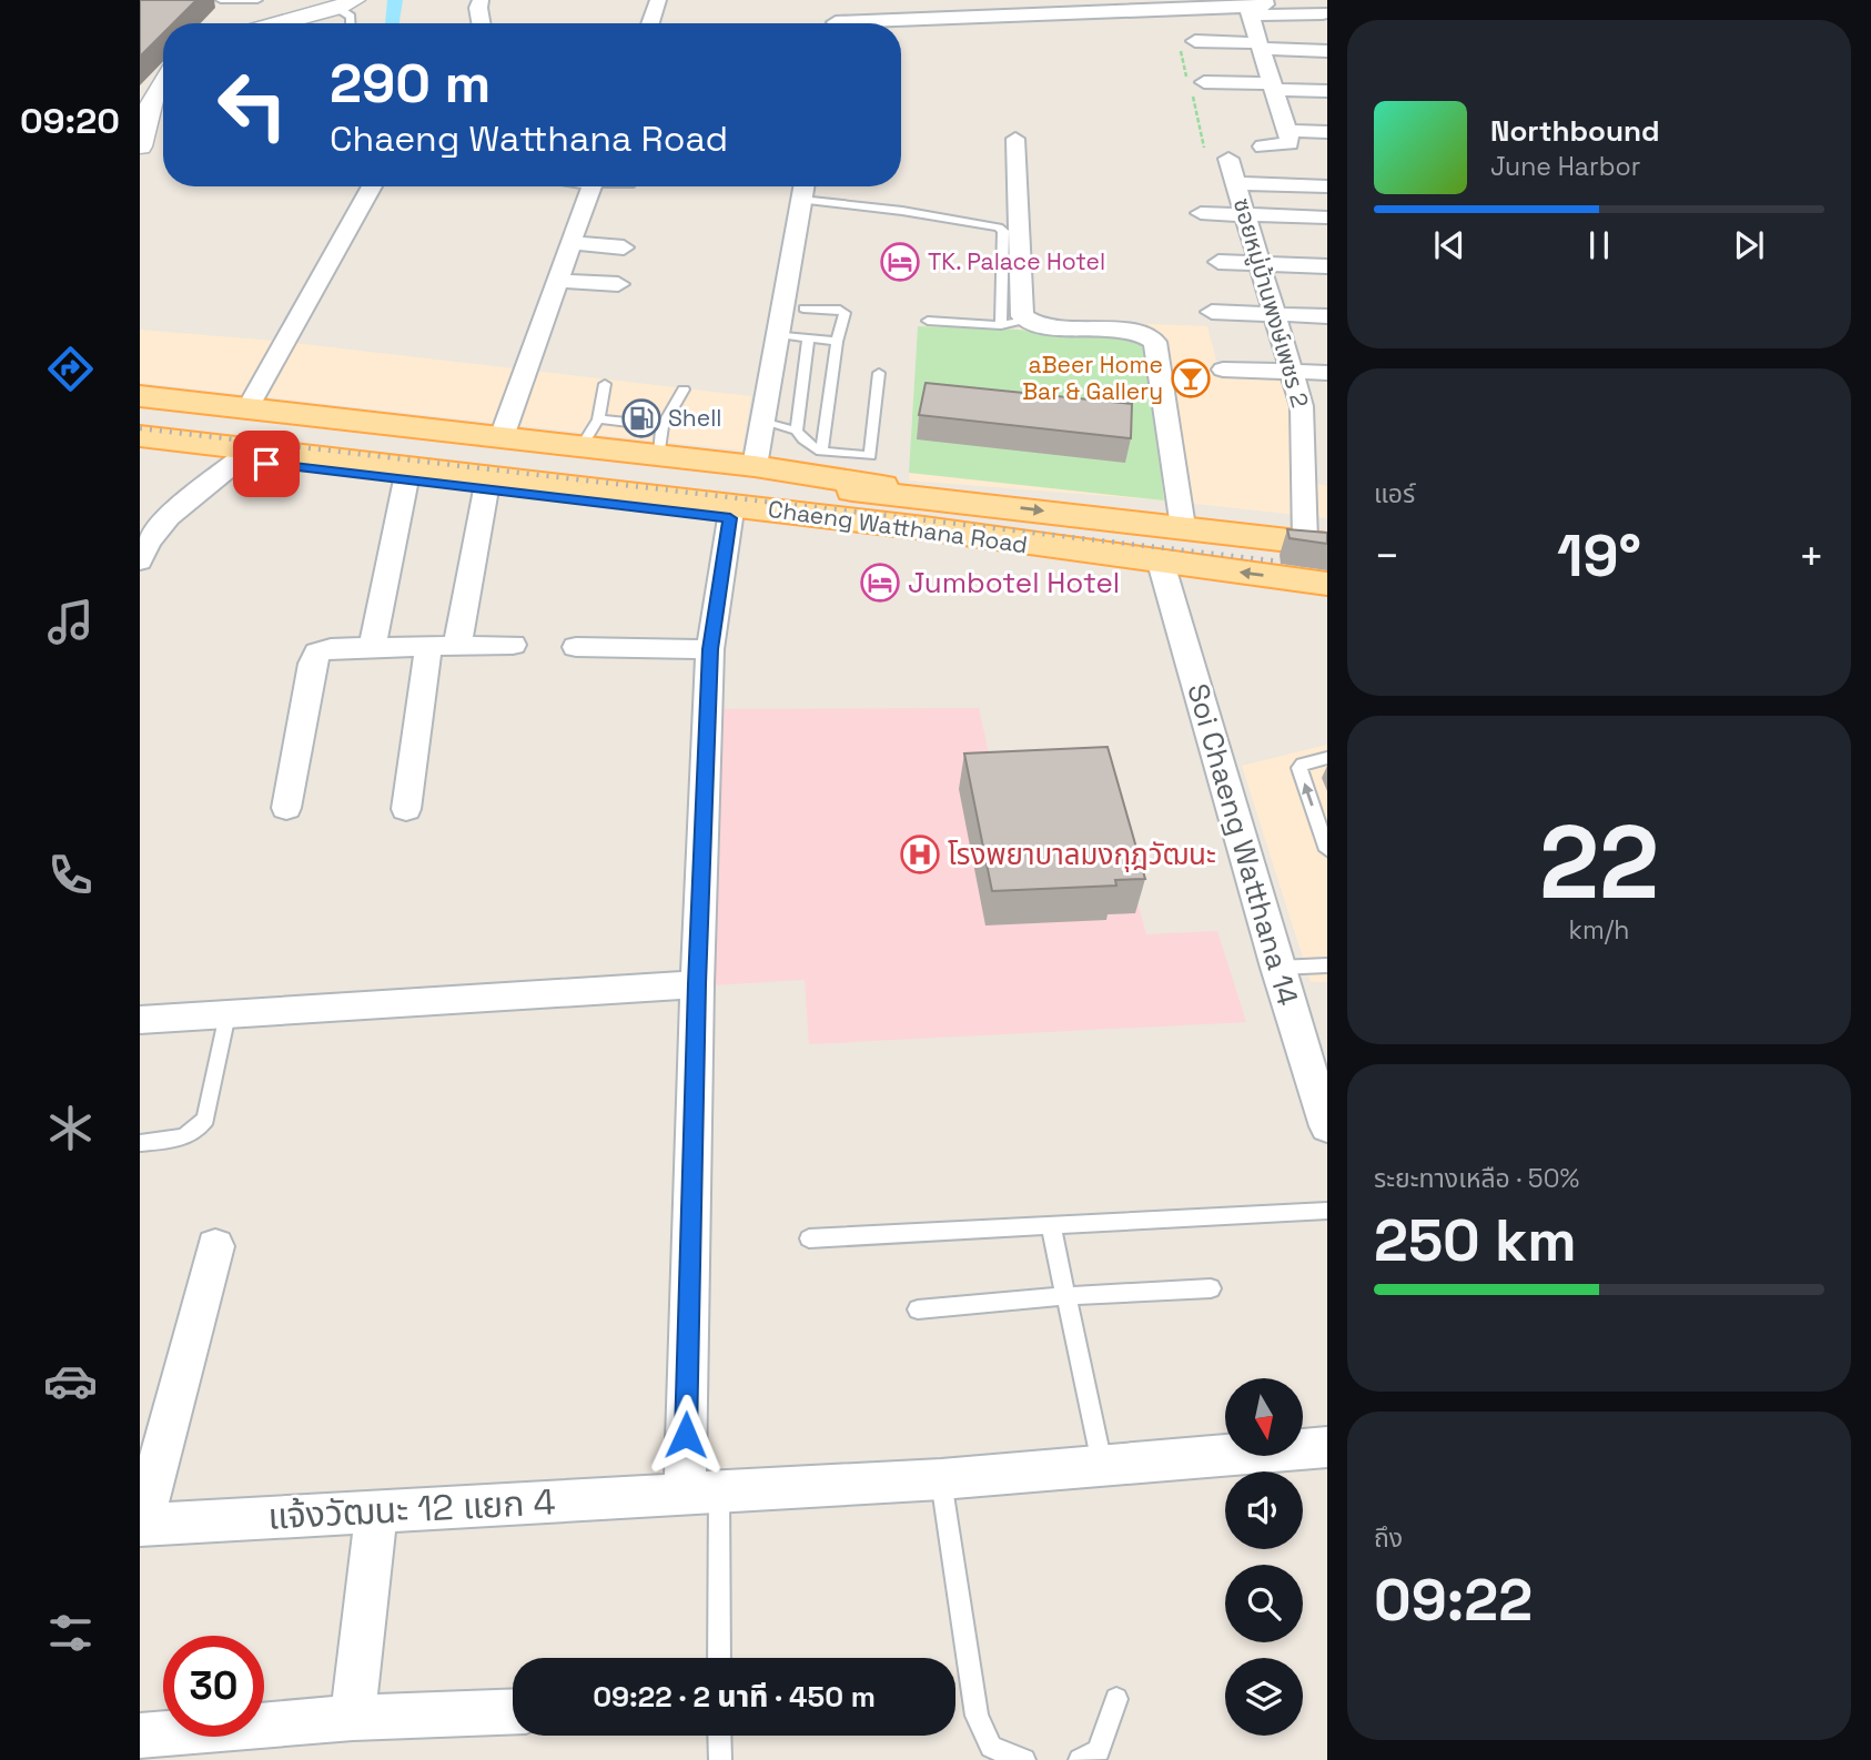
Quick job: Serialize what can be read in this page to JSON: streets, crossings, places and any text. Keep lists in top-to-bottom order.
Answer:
{
  "streets": {
    "main road": ["Chaeng Watthana Road"],
    "street": ["ซอยหมู่บ้านพงษ์เพชร 2", "Soi Chaeng Watthana 14", "แจ้งวัฒนะ 12 แยก 4"]
  },
  "crossings": [
    ["ซอยหมู่บ้านพงษ์เพชร 2", "Chaeng Watthana Road"],
    ["Chaeng Watthana Road", "Soi Chaeng Watthana 14"]
  ],
  "places": {
    "hotel": ["TK. Palace Hotel", "Jumbotel Hotel"],
    "bar": ["aBeer Home Bar & Gallery"],
    "fuel station": ["Shell"],
    "hospital": ["โรงพยาบาลมงกุฎวัฒนะ"]
  },
  "north": "bottom",
  "page": {
    "tabs": "09:20",
    "turn": ["290 m", "Chaeng Watthana Road"],
    "song": ["Northbound", "June Harbor"],
    "tile": [
      "แอร์",
      ["22", "km/h"],
      ["ระยะทางเหลือ · 50%", "250 km"],
      ["ถึง", "09:22"]
    ],
    "heat": ["−", "19°", "+"],
    "limit": "30",
    "trip": "09:22 · 2 นาที · 450 m"
  }
}
